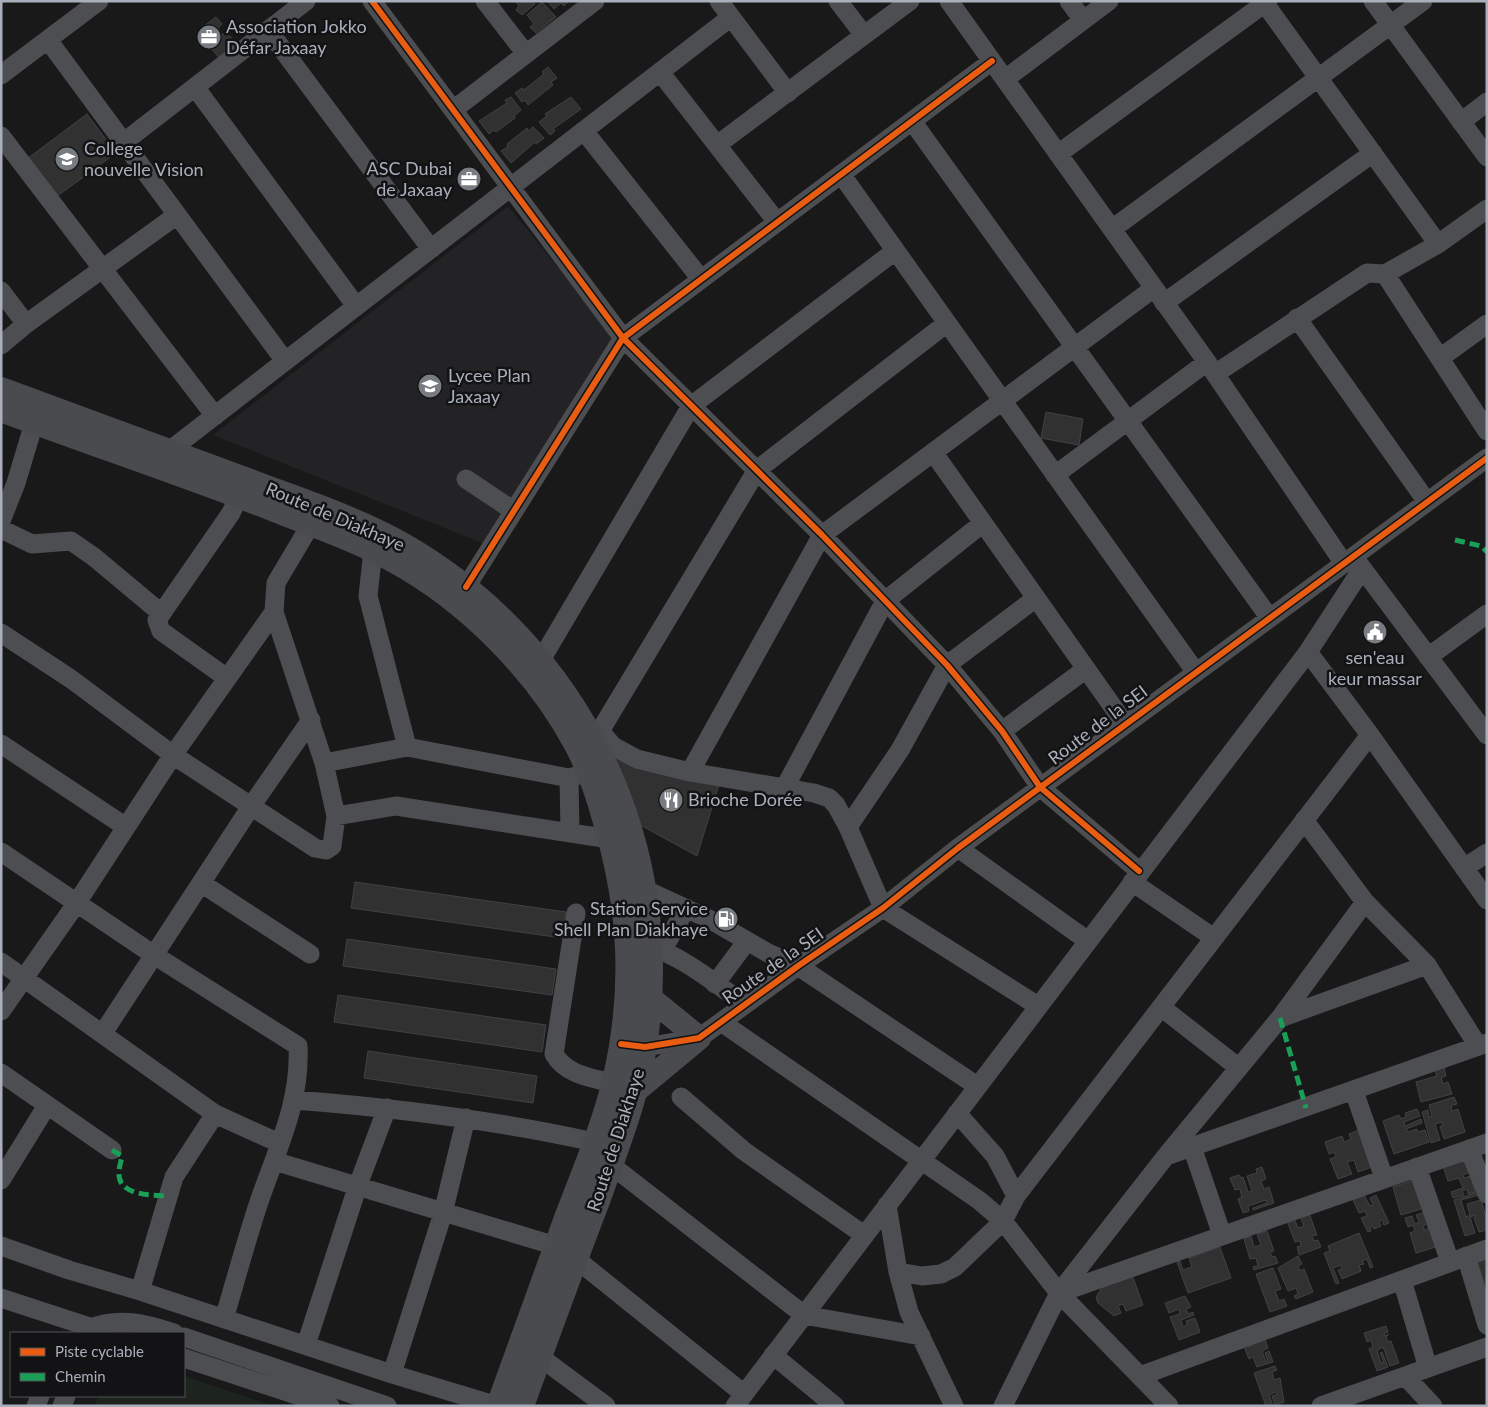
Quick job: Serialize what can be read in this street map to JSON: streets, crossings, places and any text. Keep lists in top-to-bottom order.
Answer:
{
  "streets": {
    "main road": ["Route de Diakhaye"],
    "street": ["Route de la SEI"]
  },
  "crossings": [
    ["Route de Diakhaye", "Route de la SEI"]
  ],
  "places": {
    "office": ["Association Jokko Défar Jaxaay", "ASC Dubai de Jaxaay"],
    "school or university": ["College nouvelle Vision", "Lycee Plan Jaxaay"],
    "public building": ["sen'eau keur massar"],
    "restaurant": ["Brioche Dorée"],
    "fuel station": ["Station Service Shell Plan Diakhaye"]
  },
  "legend": ["Piste cyclable", "Chemin"]
}
